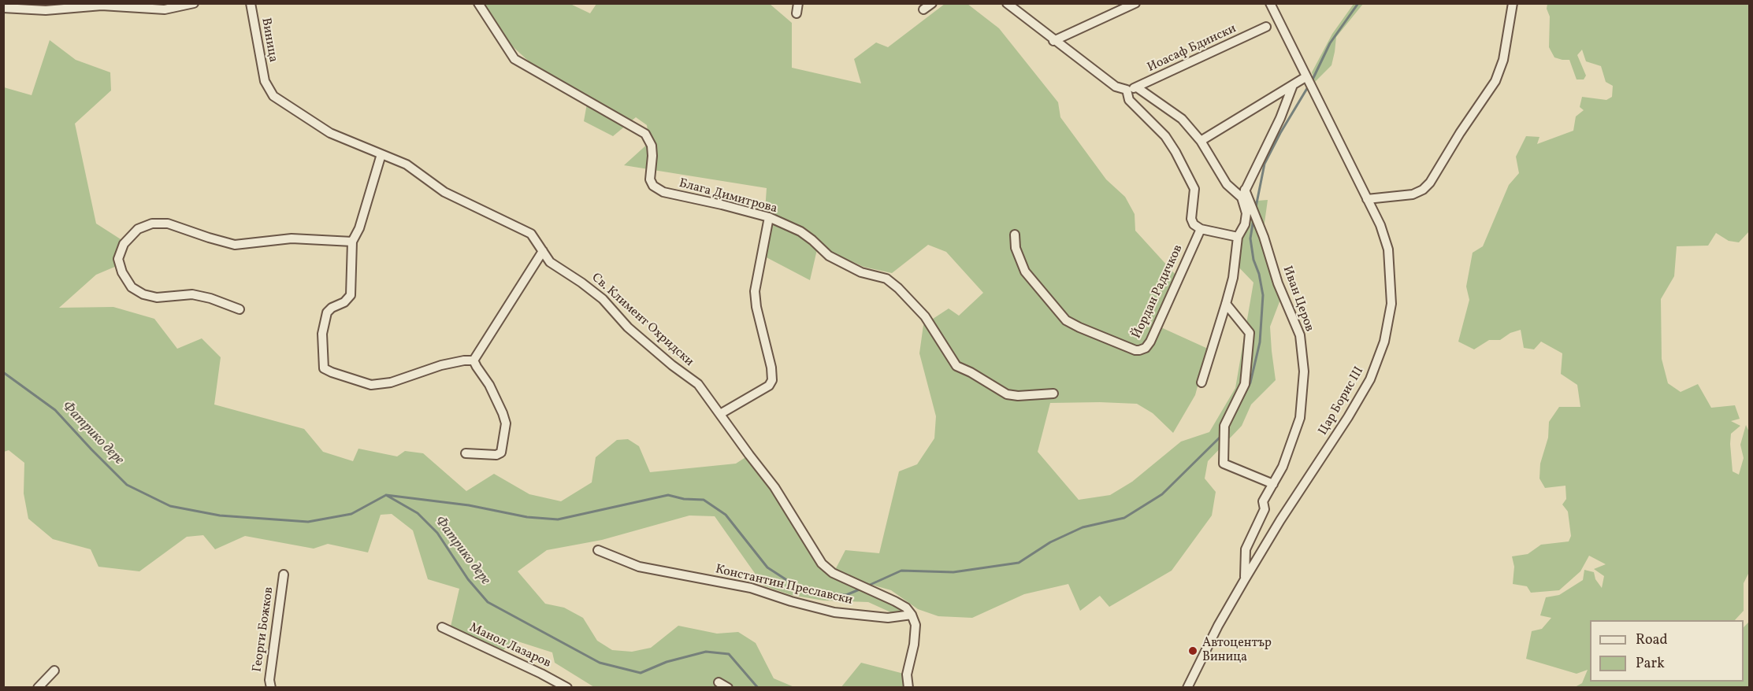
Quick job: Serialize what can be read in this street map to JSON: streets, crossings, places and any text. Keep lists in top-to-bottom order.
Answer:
{
  "streets": {
    "street": [
      "Виница",
      "Иоасаф Бдински",
      "Блага Димитрова",
      "Йордан Радичков",
      "Иван Церов",
      "Св. Климент Охридски",
      "Цар Борис III",
      "Константин Преславски",
      "Георги Божков",
      "Манол Лазаров"
    ]
  },
  "crossings": [
    ["Виница", "Св. Климент Охридски"],
    ["Иван Церов", "Цар Борис III"],
    ["Св. Климент Охридски", "Константин Преславски"]
  ],
  "water": ["Фатрико дере"],
  "places": ["Автоцентър Виница"],
  "legend": ["Road", "Park"]
}
